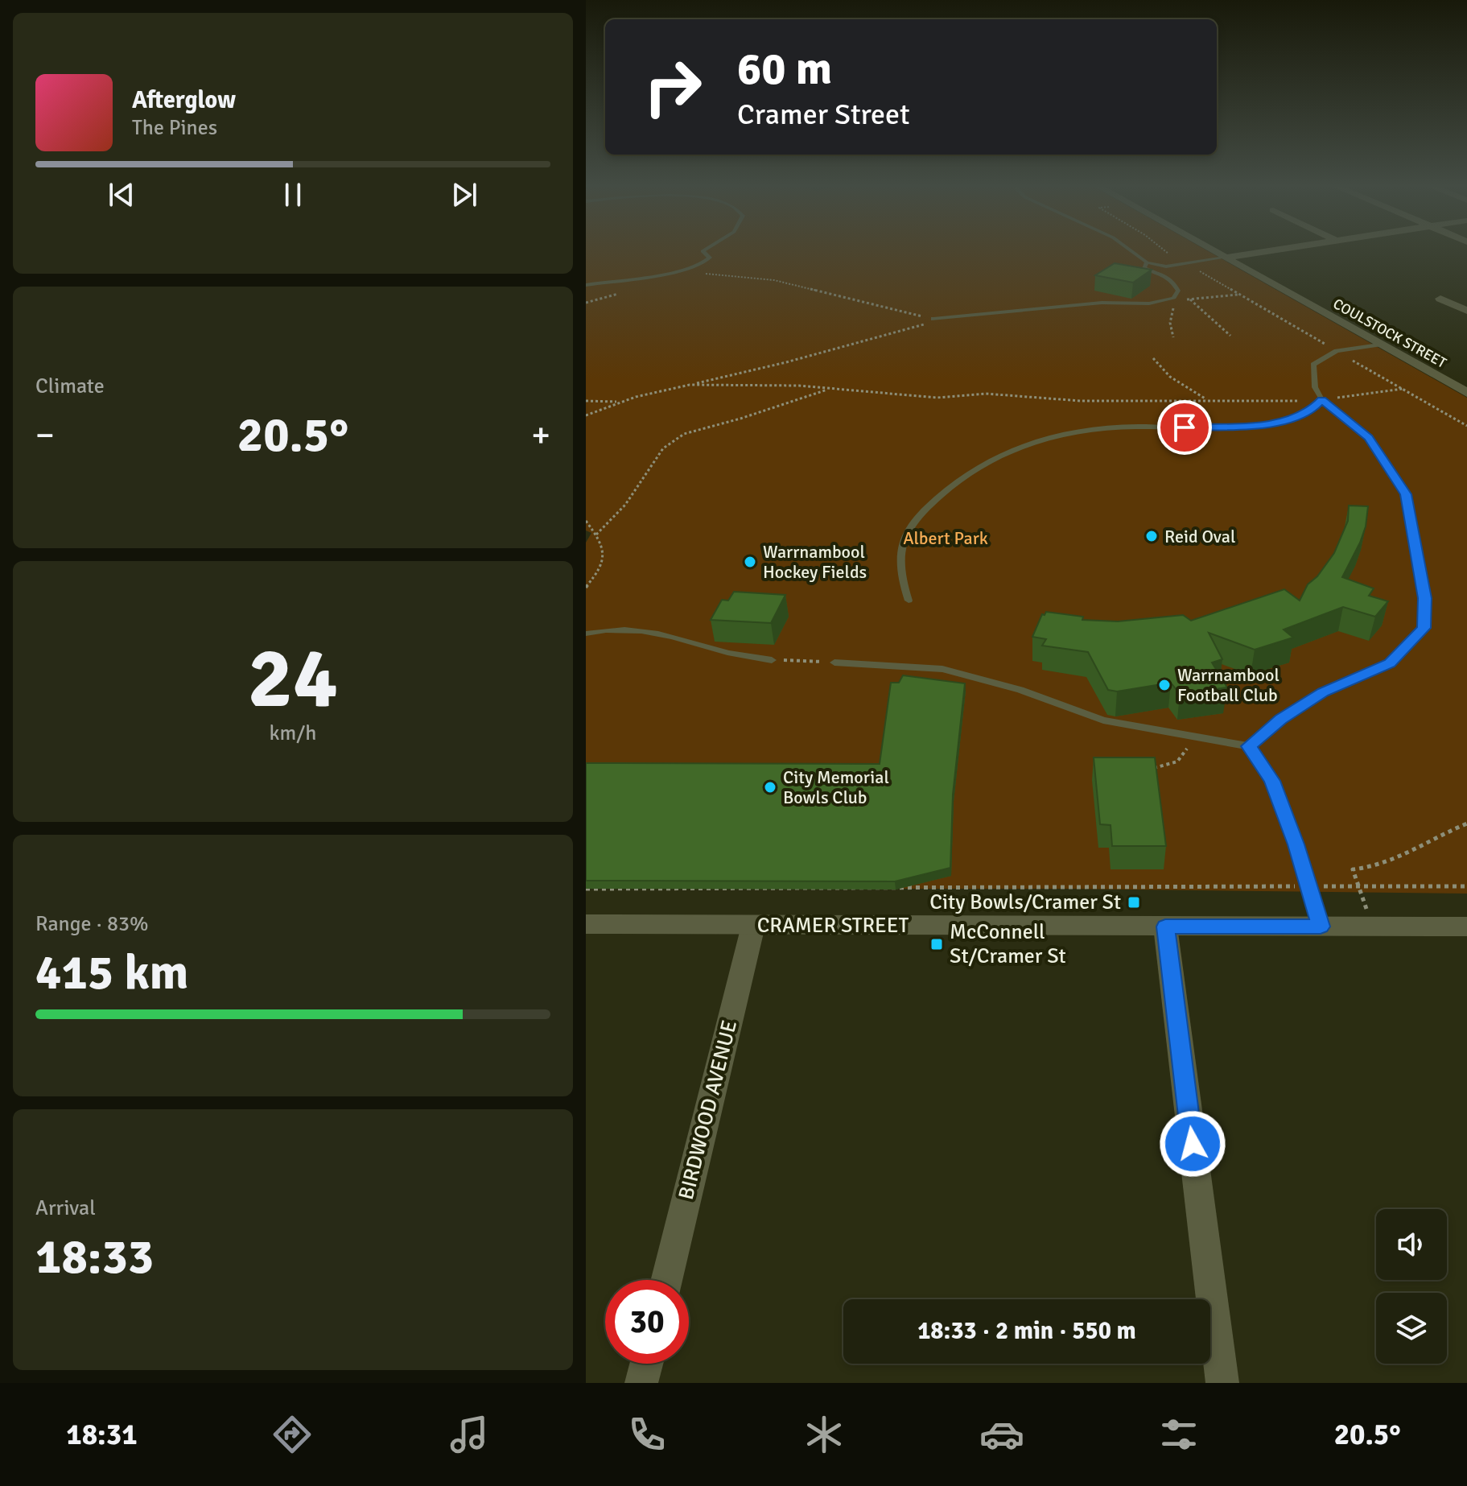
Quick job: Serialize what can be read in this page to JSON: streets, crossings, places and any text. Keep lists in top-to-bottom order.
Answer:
{
  "streets": {
    "street": ["COULSTOCK STREET", "CRAMER STREET", "BIRDWOOD AVENUE"]
  },
  "crossings": [
    ["CRAMER STREET", "BIRDWOOD AVENUE"]
  ],
  "parks": ["Albert Park"],
  "places": {
    "other": [
      "Reid Oval",
      "Warrnambool Hockey Fields",
      "Warrnambool Football Club",
      "City Memorial Bowls Club"
    ],
    "transit": ["City Bowls/Cramer St", "McConnell St/Cramer St"]
  },
  "page": {
    "turn": ["60 m", "Cramer Street"],
    "song": ["Afterglow", "The Pines"],
    "tile": [
      "Climate",
      ["24", "km/h"],
      ["Range · 83%", "415 km"],
      ["Arrival", "18:33"]
    ],
    "heat": ["−", "20.5°", "+"],
    "limit": "30",
    "trip": "18:33 · 2 min · 550 m",
    "tabs": ["18:31", "20.5°"]
  }
}
